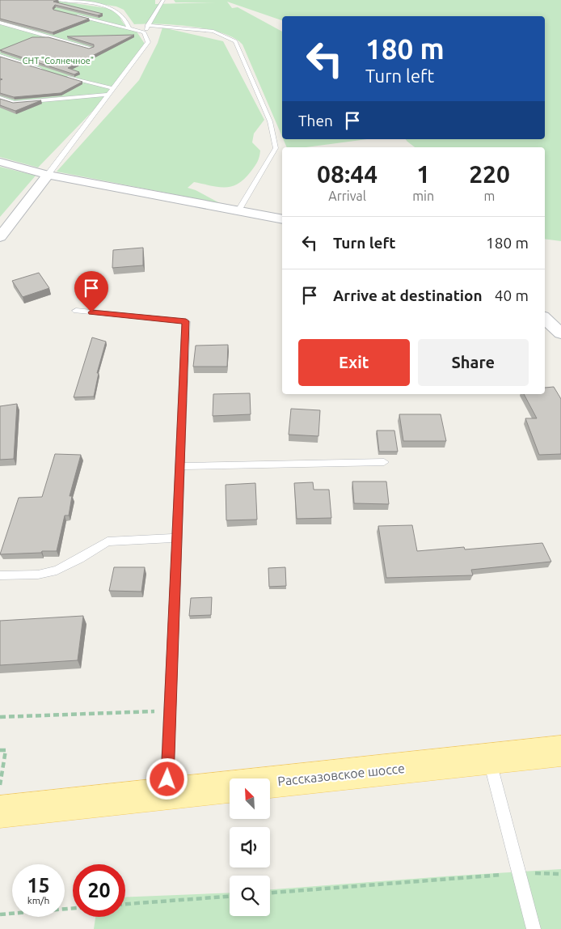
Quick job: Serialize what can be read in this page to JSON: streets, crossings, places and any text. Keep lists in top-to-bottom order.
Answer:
{
  "streets": {
    "main road": ["Рассказовское шоссе"]
  },
  "parks": ["СНТ \"Солнечное\""],
  "north": "top left",
  "page": {
    "turn": ["180 m", "Turn left"],
    "then": "Then",
    "eta": [
      "08:44",
      "Arrival",
      "1",
      "min",
      "220",
      "m"
    ],
    "list": [
      {
        "name": "Turn left",
        "value": "180 m"
      },
      {
        "name": "Arrive at destination",
        "value": "40 m"
      }
    ],
    "buttons": ["Exit", "Share"],
    "speed": "15 km/h",
    "limit": "20"
  }
}
